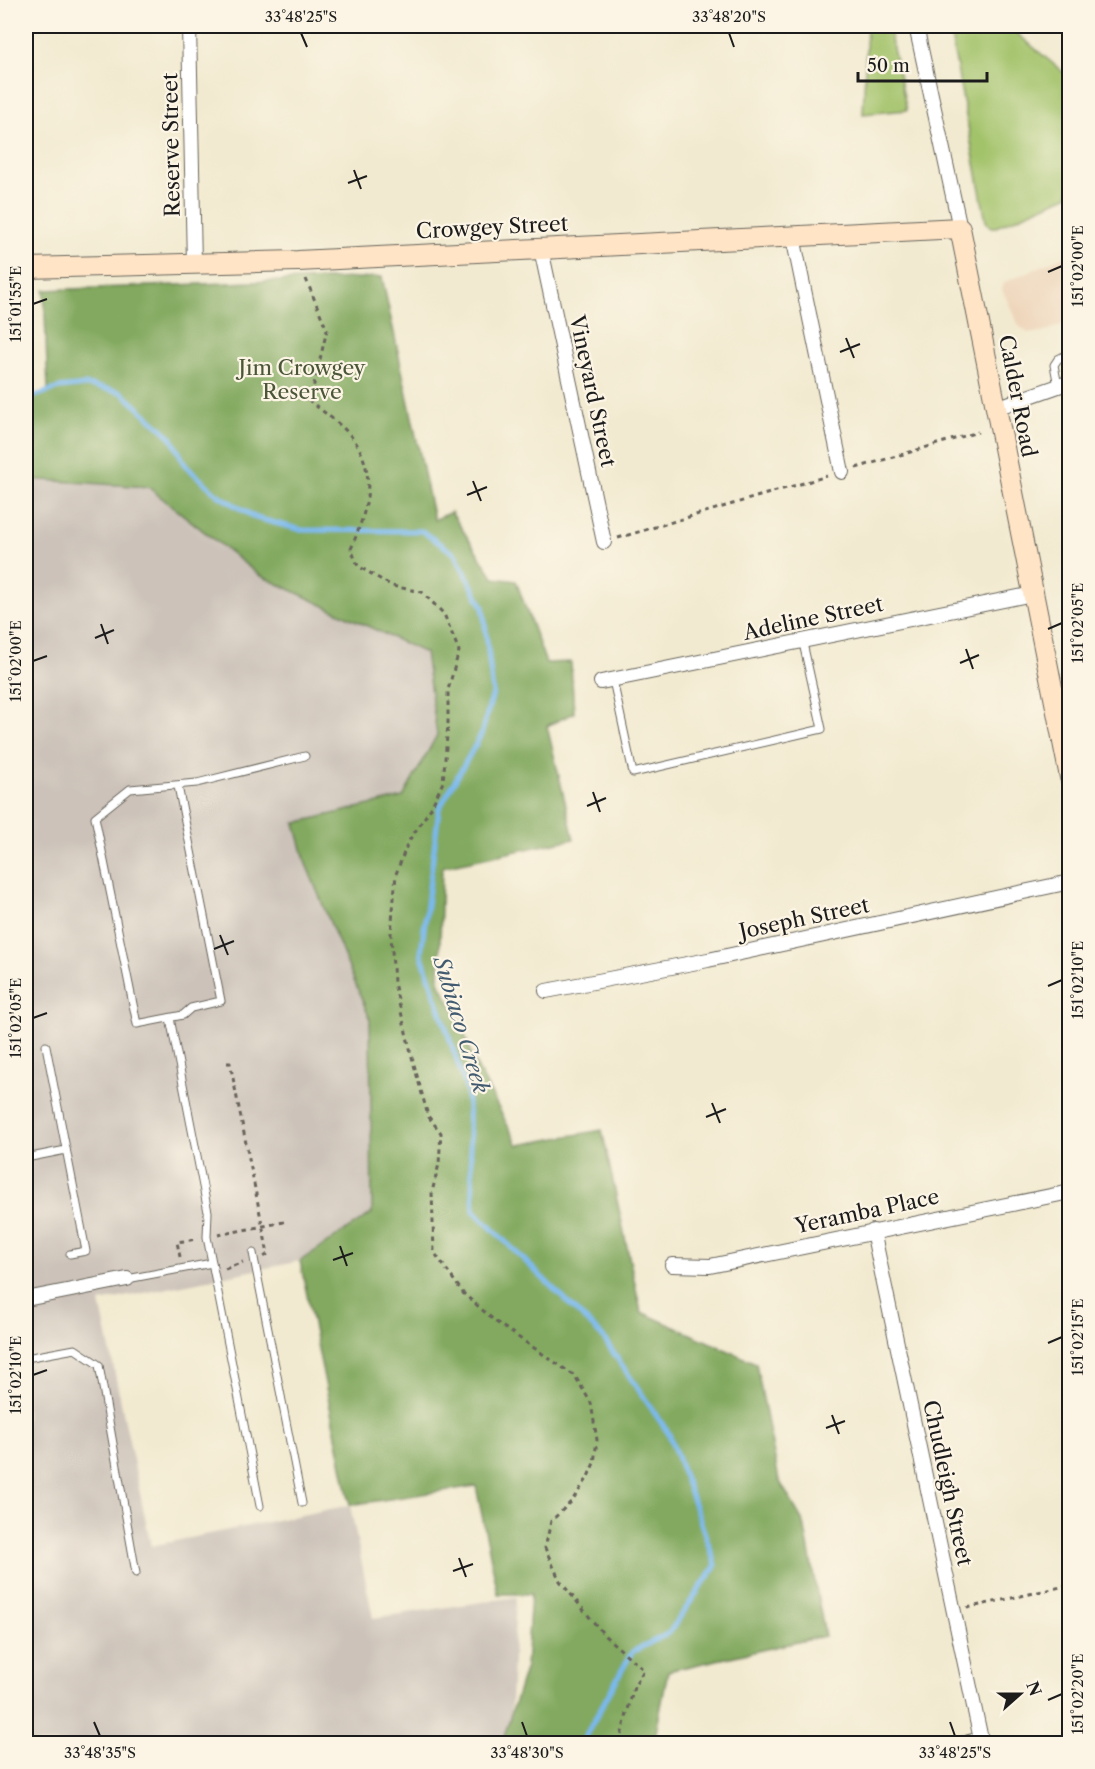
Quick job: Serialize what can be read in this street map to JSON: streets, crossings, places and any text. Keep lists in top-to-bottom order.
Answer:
{
  "streets": {
    "street": [
      "Reserve Street",
      "Crowgey Street",
      "Vineyard Street",
      "Calder Road",
      "Adeline Street",
      "Joseph Street",
      "Yeramba Place",
      "Chudleigh Street"
    ]
  },
  "crossings": [
    ["Reserve Street", "Crowgey Street"],
    ["Crowgey Street", "Vineyard Street"],
    ["Crowgey Street", "Calder Road"],
    ["Calder Road", "Adeline Street"],
    ["Yeramba Place", "Chudleigh Street"]
  ],
  "water": ["Subiaco Creek"],
  "parks": ["Jim Crowgey Reserve"],
  "scale_bar": "50 m",
  "north": "right",
  "coordinates": [
    "33°48'25\"S",
    "33°48'20\"S",
    "151°02'00\"E",
    "151°01'55\"E",
    "151°02'05\"E",
    "151°02'10\"E",
    "151°02'15\"E",
    "151°02'20\"E",
    "33°48'35\"S",
    "33°48'30\"S"
  ]
}
